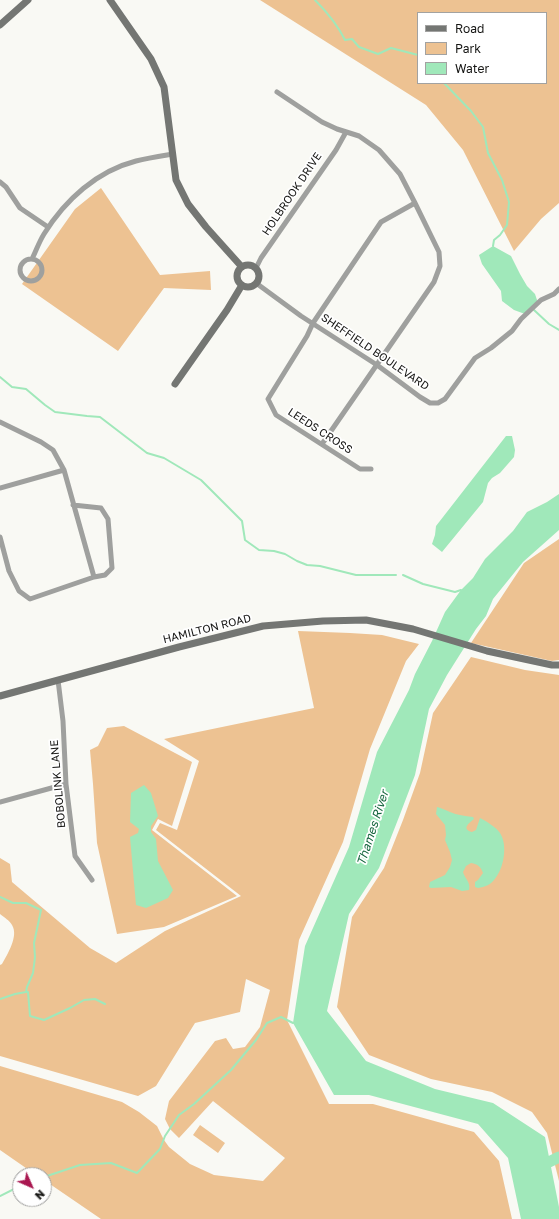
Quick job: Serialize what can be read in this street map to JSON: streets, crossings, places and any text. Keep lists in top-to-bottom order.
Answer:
{
  "streets": {
    "main road": ["HAMILTON ROAD"],
    "street": [
      "HOLBROOK DRIVE",
      "SHEFFIELD BOULEVARD",
      "LEEDS CROSS",
      "BOBOLINK LANE"
    ]
  },
  "crossings": [
    ["HOLBROOK DRIVE", "SHEFFIELD BOULEVARD"],
    ["SHEFFIELD BOULEVARD", "LEEDS CROSS"],
    ["HAMILTON ROAD", "BOBOLINK LANE"]
  ],
  "water": ["Thames River"],
  "legend": ["Road", "Park", "Water"],
  "north": "bottom right"
}
